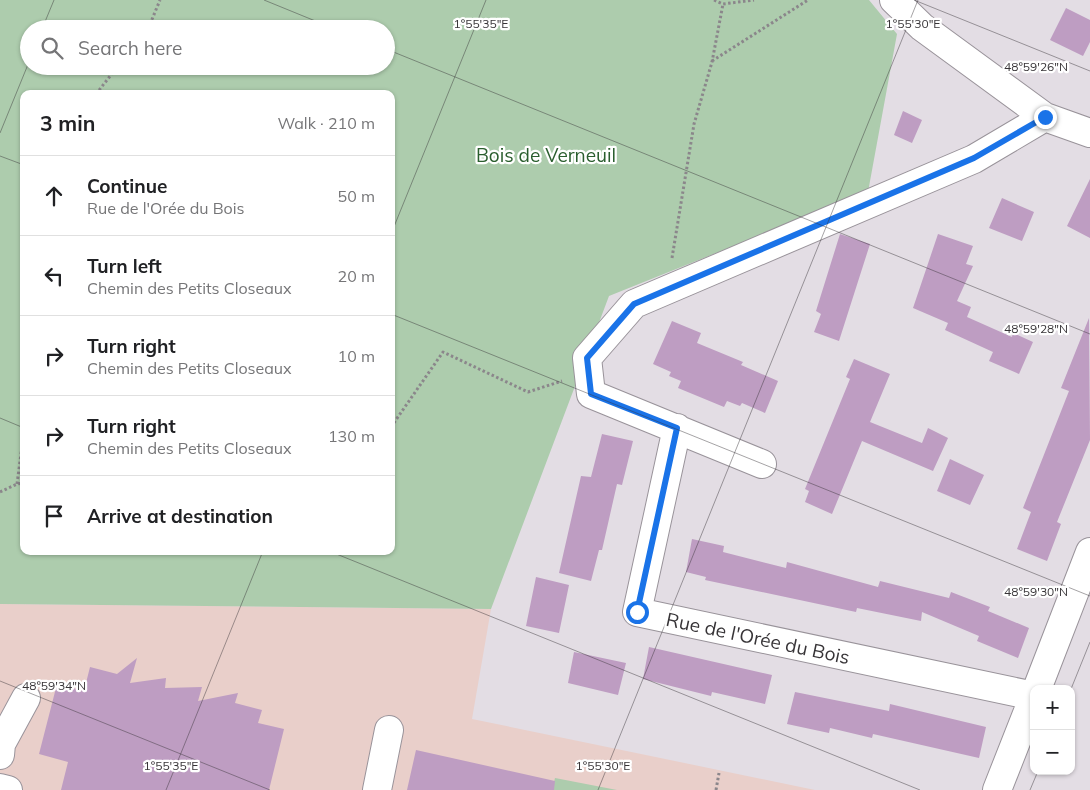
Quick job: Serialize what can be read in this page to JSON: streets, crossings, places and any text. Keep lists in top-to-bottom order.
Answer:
{
  "streets": {
    "street": ["Rue de l'Orée du Bois"]
  },
  "parks": ["Bois de Verneuil"],
  "page": {
    "search": "Search here",
    "heading": ["3 min", "Walk · 210 m"],
    "list": [
      ["Continue", "Rue de l'Orée du Bois", "50 m"],
      ["Turn left", "Chemin des Petits Closeaux", "20 m"],
      ["Turn right", "Chemin des Petits Closeaux", "10 m"],
      ["Turn right", "Chemin des Petits Closeaux", "130 m"],
      "Arrive at destination"
    ],
    "map_buttons": ["+", "−"]
  },
  "coordinates": [
    "1°55'35\"E",
    "1°55'30\"E",
    "48°59'26\"N",
    "48°59'28\"N",
    "48°59'30\"N",
    "48°59'34\"N"
  ]
}
